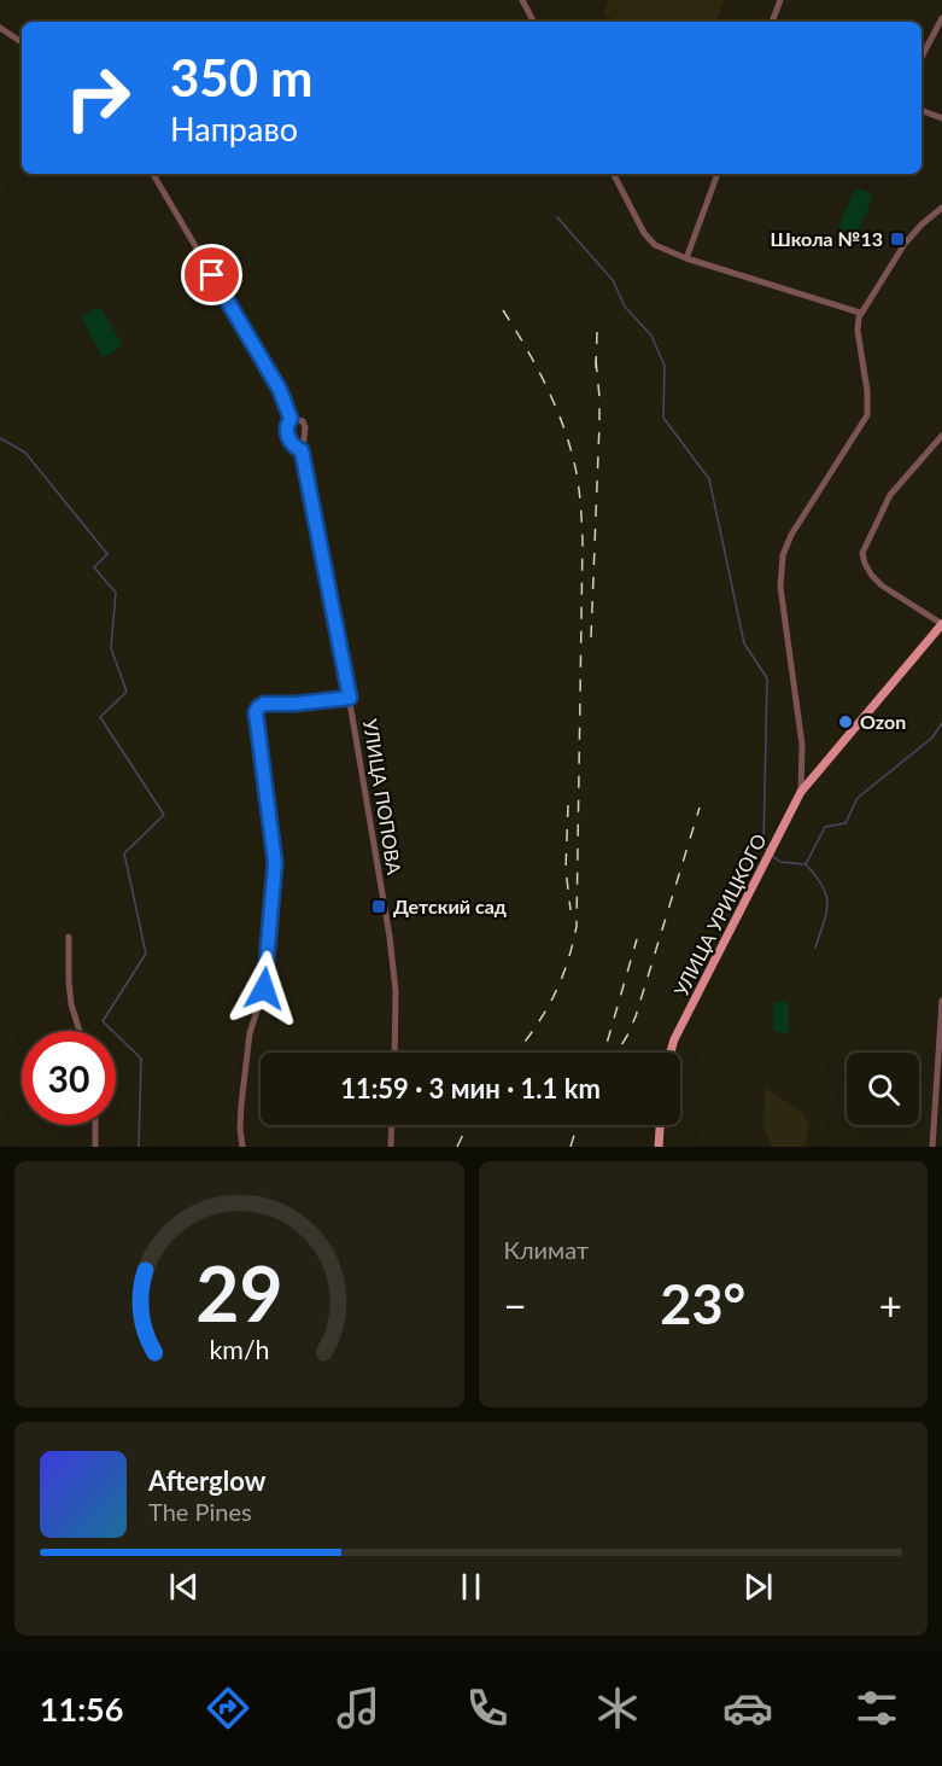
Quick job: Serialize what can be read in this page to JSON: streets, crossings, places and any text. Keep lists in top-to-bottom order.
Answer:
{
  "streets": {
    "main road": ["УЛИЦА УРИЦКОГО"],
    "street": ["УЛИЦА ПОПОВА"]
  },
  "places": {
    "transit": ["Школа №13", "Детский сад"],
    "other": ["Ozon"]
  },
  "page": {
    "turn": ["350 m", "Направо"],
    "limit": "30",
    "trip": "11:59 · 3 мин · 1.1 km",
    "tile": "Климат",
    "heat": ["−", "23°", "+"],
    "song": ["Afterglow", "The Pines"],
    "tabs": "11:56",
    "gauge": ["29", "km/h"]
  }
}
